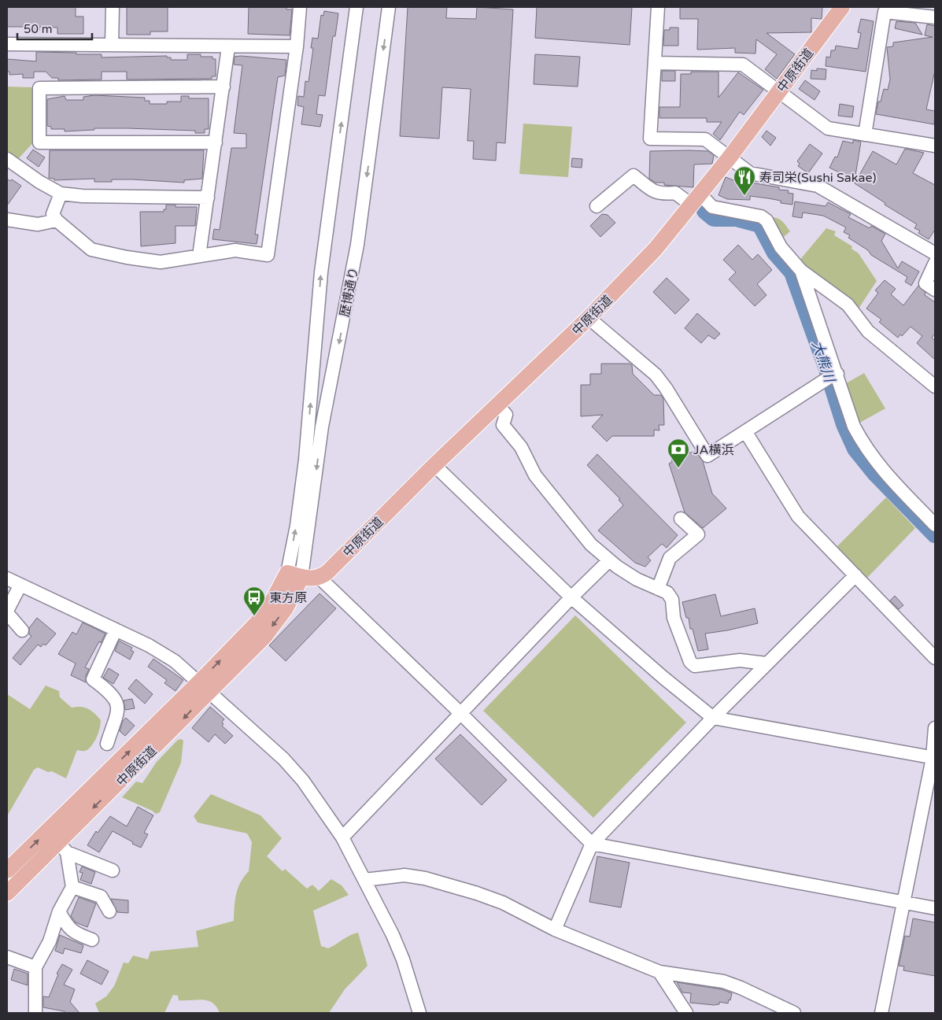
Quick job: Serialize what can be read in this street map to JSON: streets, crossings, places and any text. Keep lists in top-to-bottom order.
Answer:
{
  "streets": {
    "main road": ["中原街道"],
    "street": ["歴博通り"]
  },
  "crossings": [
    ["中原街道", "歴博通り"]
  ],
  "water": ["大熊川"],
  "places": {
    "restaurant": ["寿司栄(Sushi Sakae)"],
    "bank": ["JA横浜"],
    "bus stop": ["東方原"]
  },
  "scale_bar": "50 m"
}
